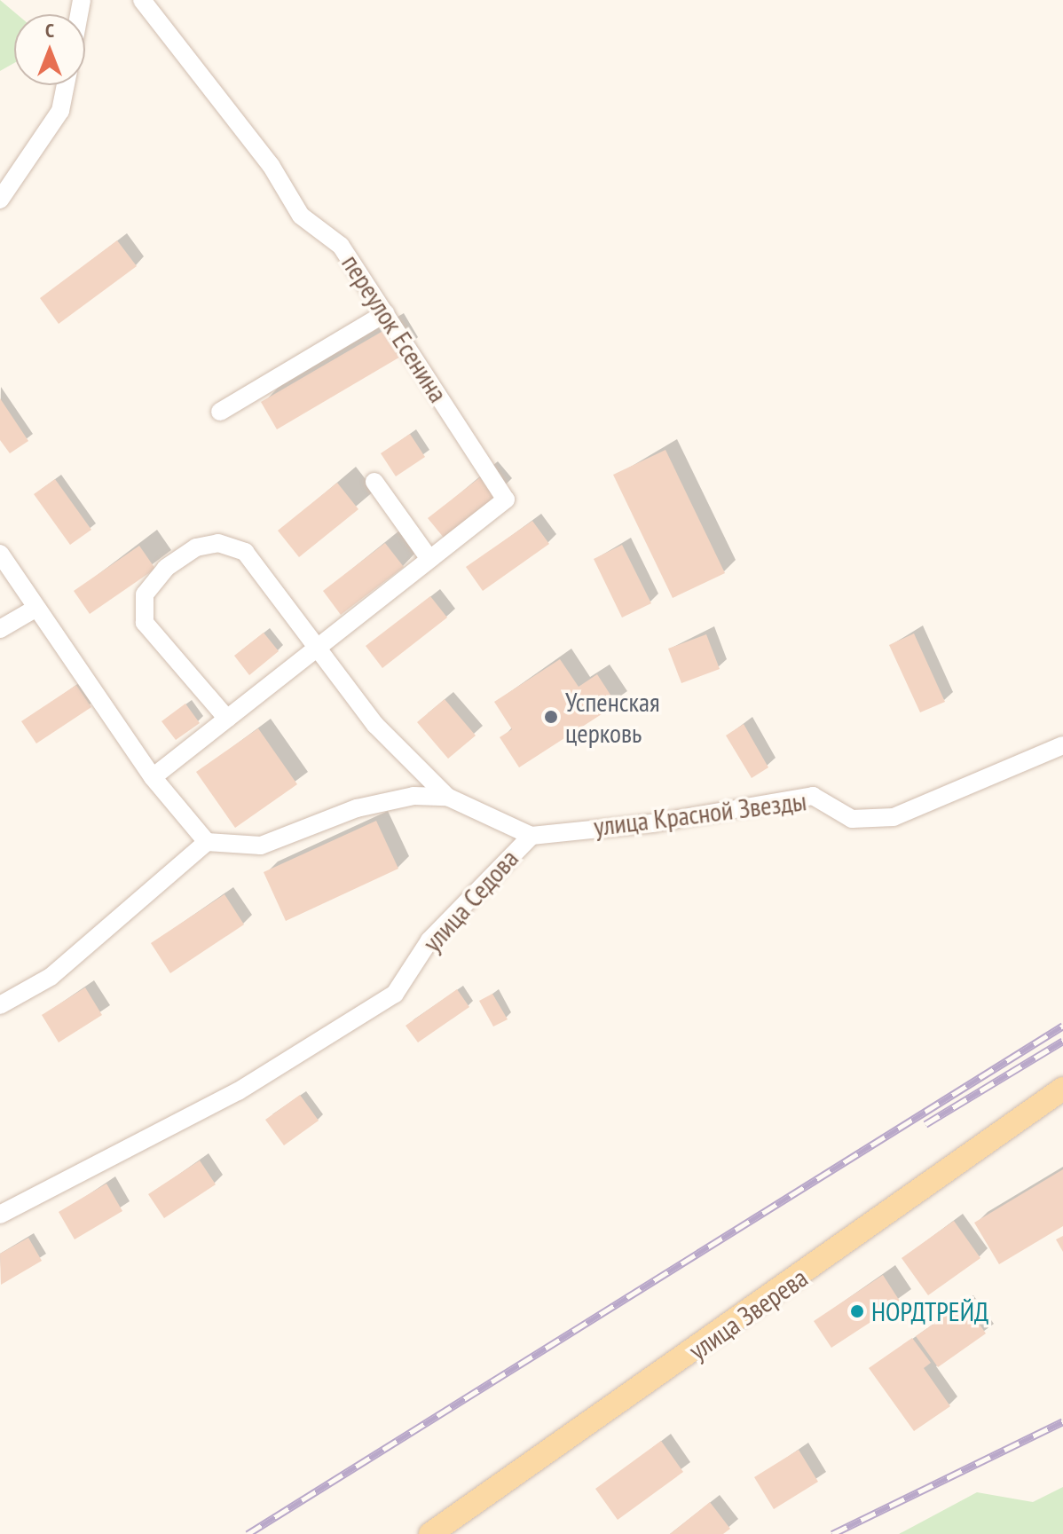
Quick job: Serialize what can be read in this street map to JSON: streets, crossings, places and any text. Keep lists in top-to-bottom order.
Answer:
{
  "streets": {
    "main road": ["улица Зверева"],
    "street": ["переулок Есенина", "улица Красной Звезды", "улица Седова"]
  },
  "crossings": [
    ["улица Красной Звезды", "улица Седова"]
  ],
  "places": ["Успенская церковь", "НОРДТРЕЙД"],
  "north": "top"
}
